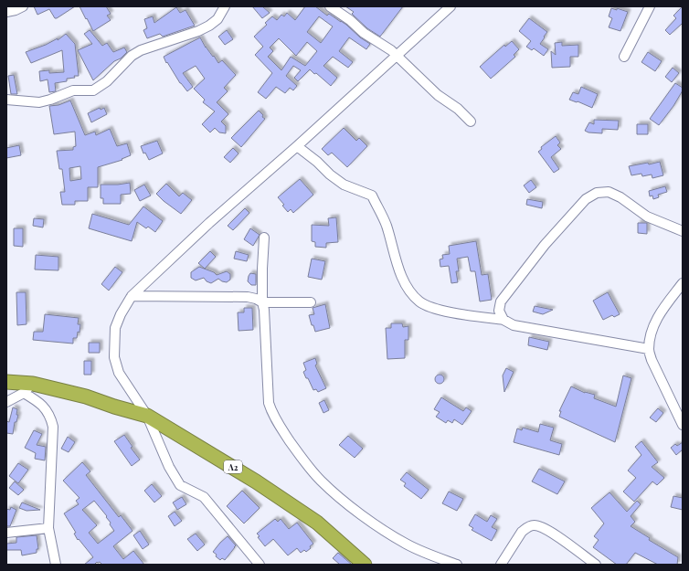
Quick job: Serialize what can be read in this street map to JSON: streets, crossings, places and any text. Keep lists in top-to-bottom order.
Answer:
{
  "streets": {
    "highway": ["A2"]
  }
}
